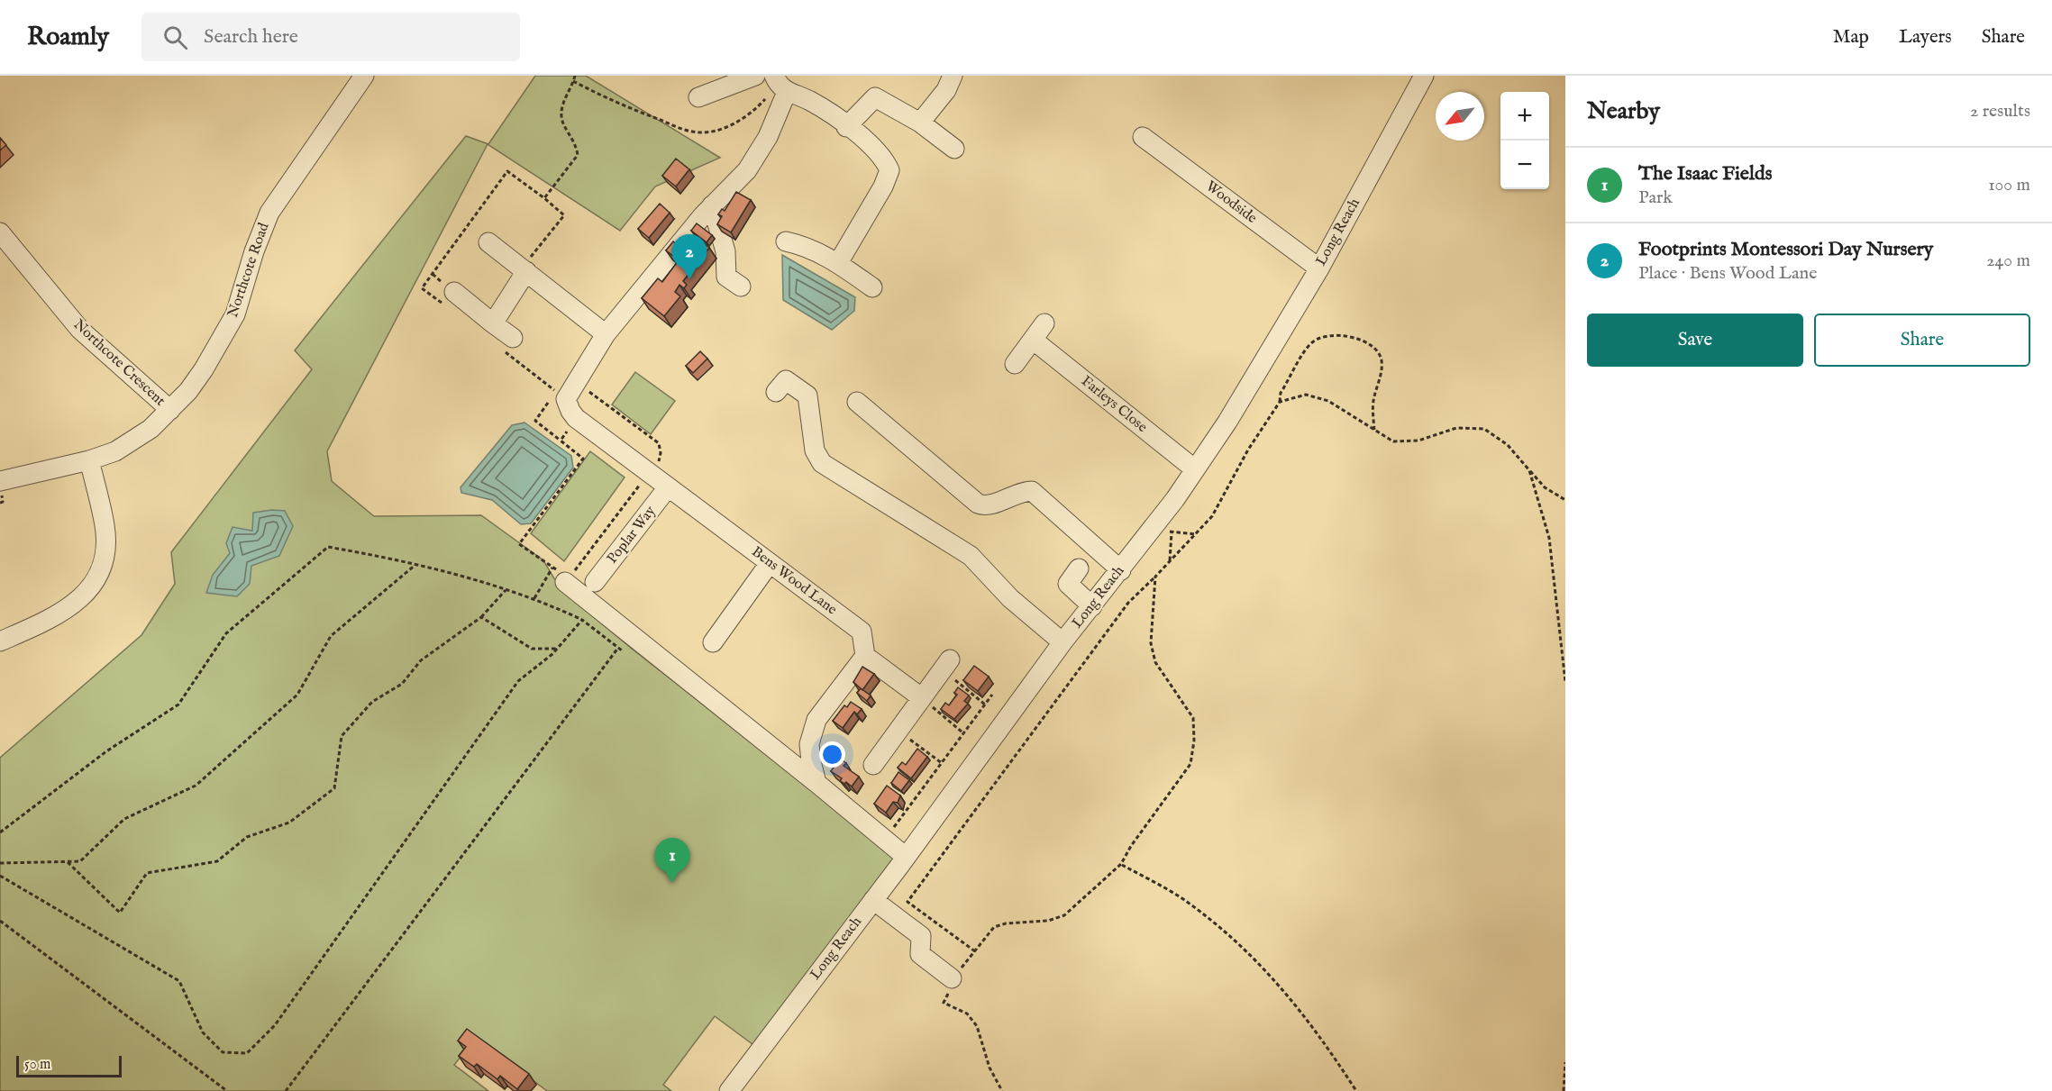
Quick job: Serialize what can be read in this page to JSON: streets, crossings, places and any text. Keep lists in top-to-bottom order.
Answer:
{
  "streets": {
    "street": [
      "Woodside",
      "Long Reach",
      "Northcote Road",
      "Northcote Crescent",
      "Farleys Close",
      "Poplar Way",
      "Bens Wood Lane"
    ]
  },
  "crossings": [
    ["Woodside", "Long Reach"],
    ["Long Reach", "Farleys Close"],
    ["Northcote Road", "Northcote Crescent"],
    ["Poplar Way", "Bens Wood Lane"]
  ],
  "scale_bar": "50 m",
  "north": "bottom left",
  "page": {
    "header": "Roamly",
    "search": "Search here",
    "nav": ["Map", "Layers", "Share"],
    "heading": ["Nearby", "2 results"],
    "map_buttons": ["+", "−"],
    "list": [
      {
        "mark": "1",
        "name": "The Isaac Fields",
        "note": "Park",
        "value": "100 m"
      },
      {
        "mark": "2",
        "name": "Footprints Montessori Day Nursery",
        "note": "Place · Bens Wood Lane",
        "value": "240 m"
      }
    ],
    "pins": ["2", "1"],
    "buttons": ["Save", "Share"],
    "scale": "50 m"
  }
}
